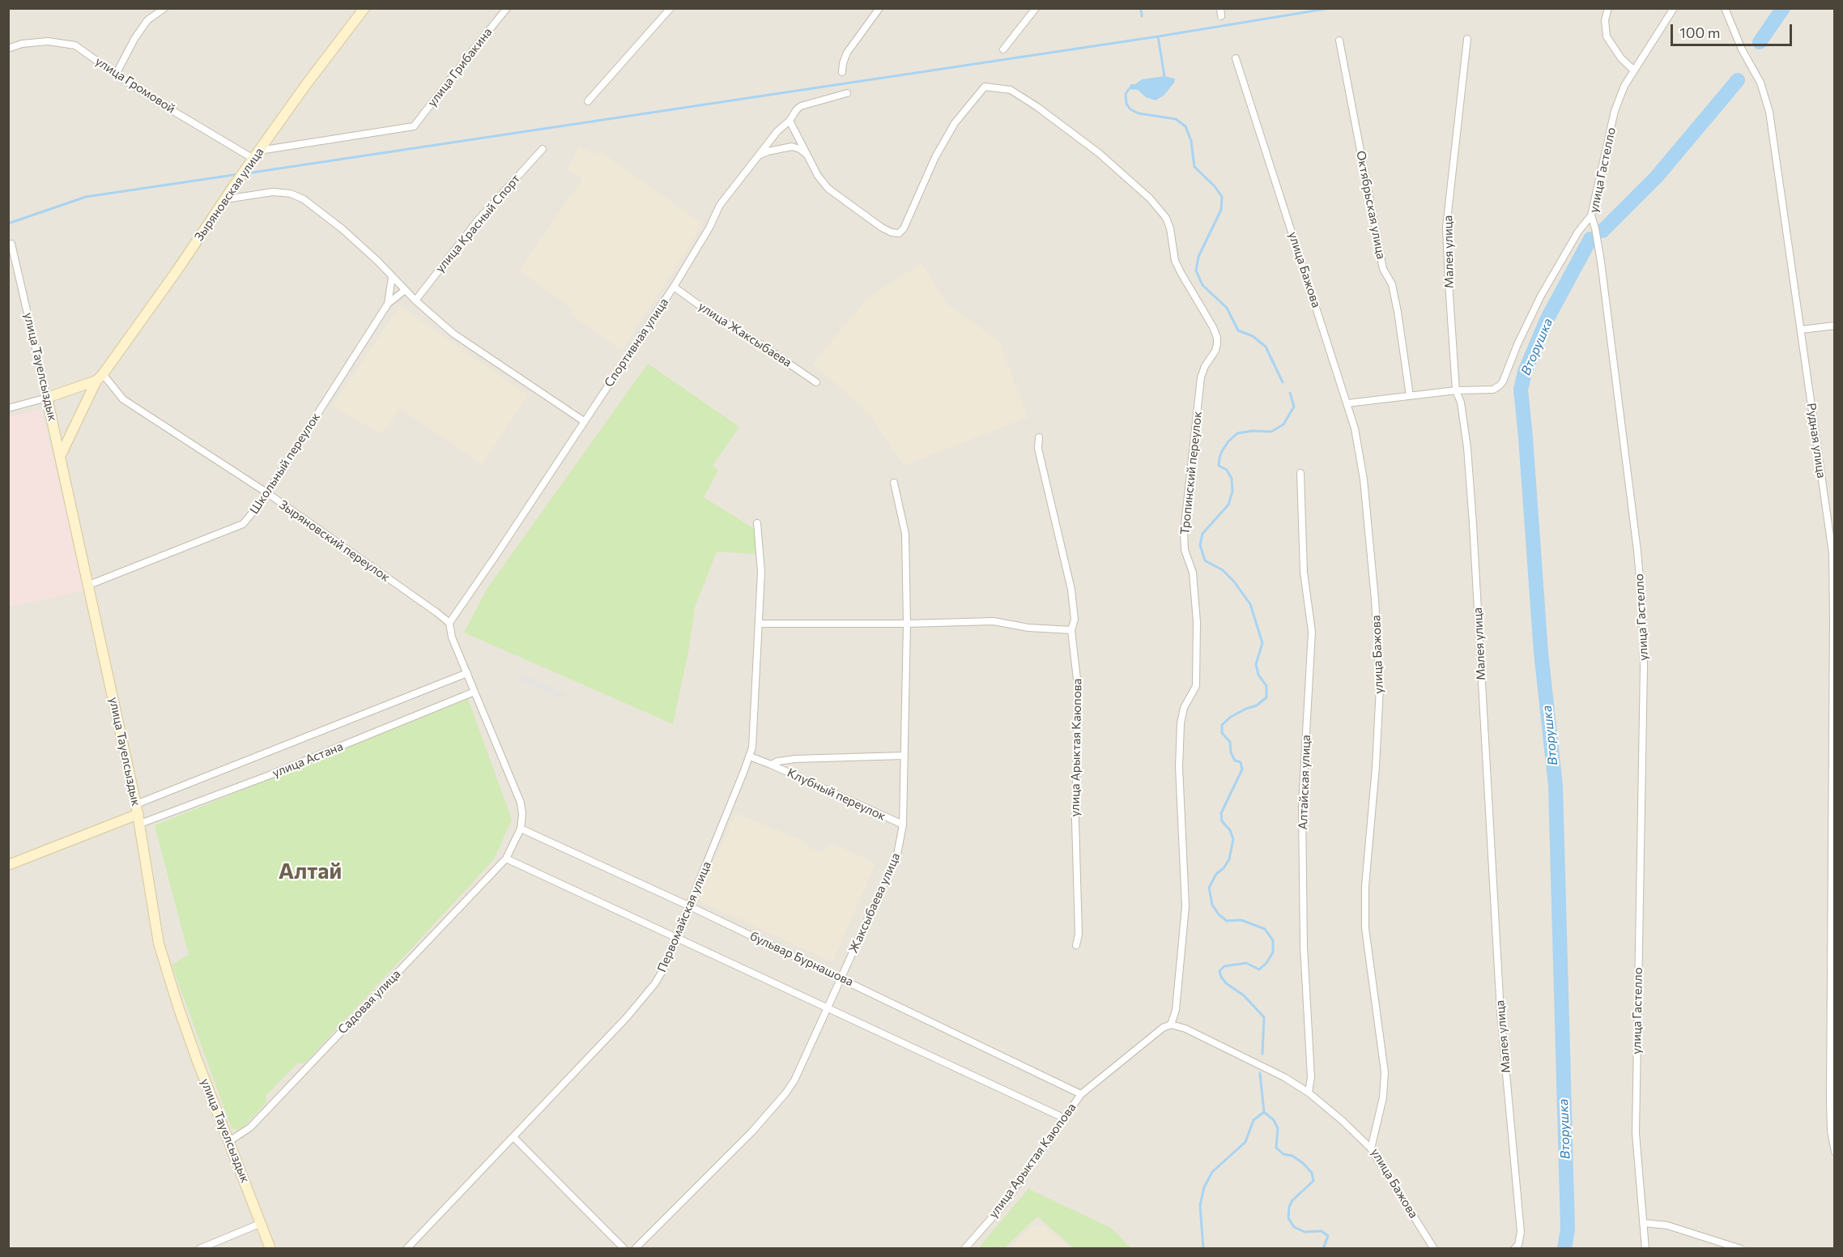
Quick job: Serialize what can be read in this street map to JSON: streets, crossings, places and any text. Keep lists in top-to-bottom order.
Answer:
{
  "streets": {
    "street": [
      "улица Грибакина",
      "улица Громовой",
      "улица Гастелло",
      "Зыряновская улица",
      "Октябрьская улица",
      "улица Красный Спорт",
      "Малея улица",
      "улица Бажова",
      "улица Жаксыбаева",
      "Спортивная улица",
      "улица Тауелсыздык",
      "Рудная улица",
      "Школьный переулок",
      "Тропинский переулок",
      "Зыряновский переулок",
      "улица Арыктая Каюпова",
      "улица Астана",
      "Алтайская улица",
      "Клубный переулок",
      "Жаксыбаева улица",
      "Первомайская улица",
      "бульвар Бурнашова",
      "Садовая улица"
    ]
  },
  "crossings": [
    ["улица Грибакина", "улица Громовой"],
    ["улица Грибакина", "Зыряновская улица"],
    ["улица Громовой", "Зыряновская улица"],
    ["Зыряновская улица", "улица Тауелсыздык"],
    ["Зыряновская улица", "Зыряновский переулок"],
    ["улица Жаксыбаева", "Спортивная улица"],
    ["Спортивная улица", "Зыряновский переулок"],
    ["улица Тауелсыздык", "Школьный переулок"],
    ["улица Тауелсыздык", "улица Астана"],
    ["улица Тауелсыздык", "Садовая улица"],
    ["Школьный переулок", "Зыряновский переулок"],
    ["Тропинский переулок", "улица Арыктая Каюпова"],
    ["улица Арыктая Каюпова", "бульвар Бурнашова"],
    ["Клубный переулок", "Жаксыбаева улица"],
    ["Клубный переулок", "Первомайская улица"],
    ["Жаксыбаева улица", "бульвар Бурнашова"],
    ["Первомайская улица", "бульвар Бурнашова"],
    ["бульвар Бурнашова", "Садовая улица"]
  ],
  "districts": ["Алтай"],
  "water": ["Вторушка"],
  "scale_bar": "100 m"
}
